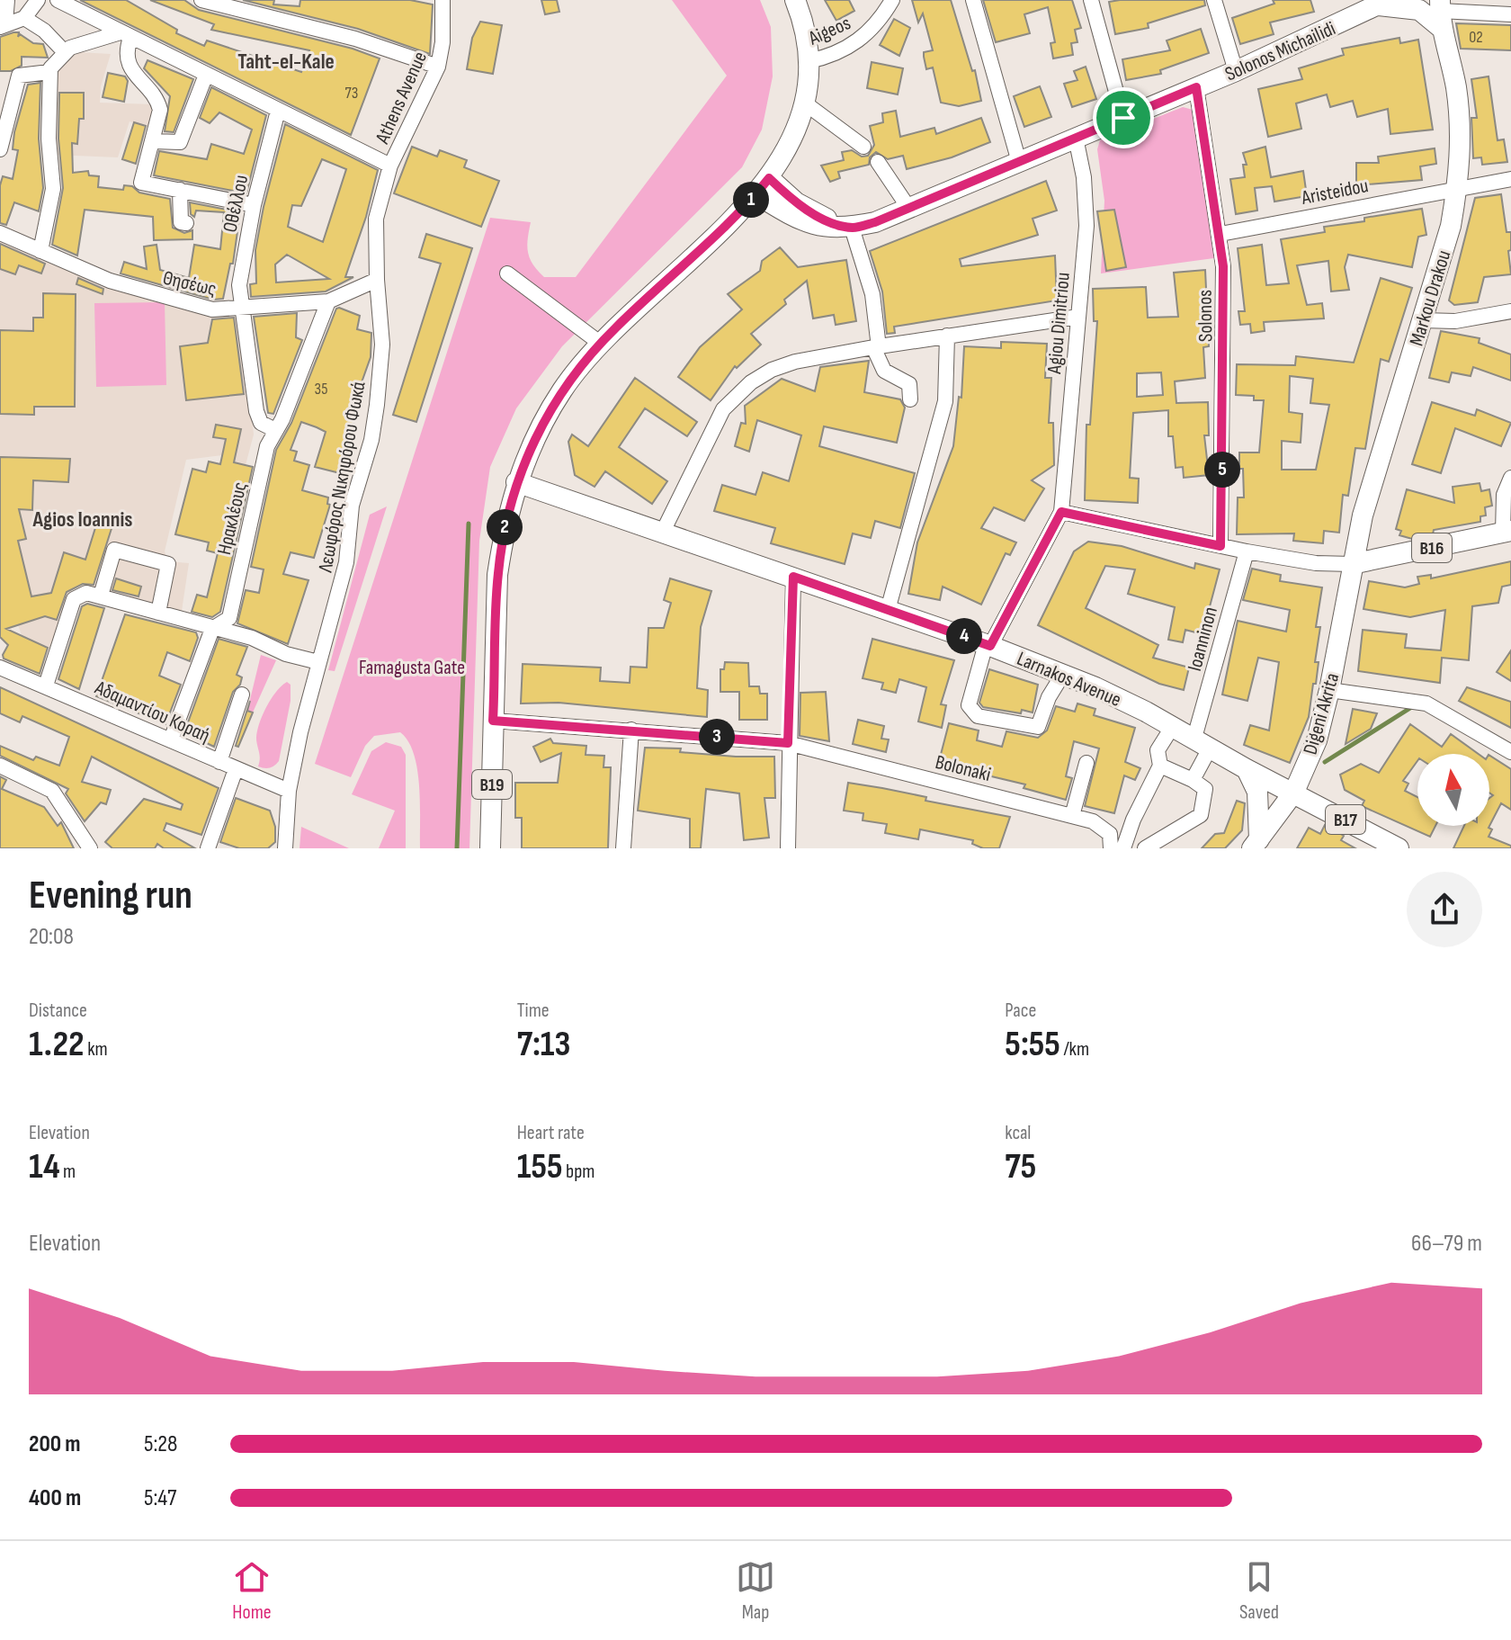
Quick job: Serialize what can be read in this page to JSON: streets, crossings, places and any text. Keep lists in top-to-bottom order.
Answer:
{
  "streets": {
    "main road": [
      "Solonos Michailidi",
      "Markou Drakou",
      "B16",
      "Larnakos Avenue",
      "Digeni Akrita",
      "B19",
      "B17"
    ],
    "street": [
      "Aigeos",
      "Athens Avenue",
      "Aristeidou",
      "Οθέλλου",
      "Θησέως",
      "Solonos",
      "Agiou Dimitriou",
      "Λεωφόρος Νικηφόρου Φωκά",
      "Ηρακλέους",
      "Ioanninon",
      "Αδαμαντίου Κοραή",
      "Bolonaki"
    ]
  },
  "crossings": [
    ["Aigeos", "B19"],
    ["Solonos Michailidi", "Solonos"],
    ["Solonos Michailidi", "Agiou Dimitriou"],
    ["Athens Avenue", "Λεωφόρος Νικηφόρου Φωκά"],
    ["Aristeidou", "Markou Drakou"],
    ["Aristeidou", "Solonos"],
    ["Οθέλλου", "Θησέως"],
    ["Οθέλλου", "Ηρακλέους"],
    ["Θησέως", "Λεωφόρος Νικηφόρου Φωκά"],
    ["Θησέως", "Ηρακλέους"],
    ["Markou Drakou", "B16"],
    ["Markou Drakou", "Digeni Akrita"],
    ["Solonos", "B16"],
    ["Agiou Dimitriou", "B16"],
    ["Λεωφόρος Νικηφόρου Φωκά", "Αδαμαντίου Κοραή"],
    ["Ηρακλέους", "Αδαμαντίου Κοραή"],
    ["B16", "Ioanninon"],
    ["B16", "Digeni Akrita"],
    ["Ioanninon", "Larnakos Avenue"],
    ["Larnakos Avenue", "Digeni Akrita"],
    ["Larnakos Avenue", "B19"],
    ["Bolonaki", "B19"]
  ],
  "districts": ["Taht-el-Kale", "Agios Ioannis"],
  "parks": ["Famagusta Gate"],
  "house_numbers": ["02", "73", "35"],
  "north": "top",
  "page": {
    "pins": [
      "1",
      "5",
      "2",
      "4",
      "3"
    ],
    "heading": ["Evening run", "20:08"],
    "stats": [
      ["Distance", "1.22 km"],
      ["Time", "7:13"],
      ["Pace", "5:55 /km"],
      ["Elevation", "14 m"],
      ["Heart rate", "155 bpm"],
      ["kcal", "75"]
    ],
    "chart": ["Elevation", "66–79 m"],
    "list": [
      {
        "name": "200 m",
        "note": "5:28"
      },
      {
        "name": "400 m",
        "note": "5:47"
      }
    ],
    "tabs": ["Home", "Map", "Saved"]
  }
}
